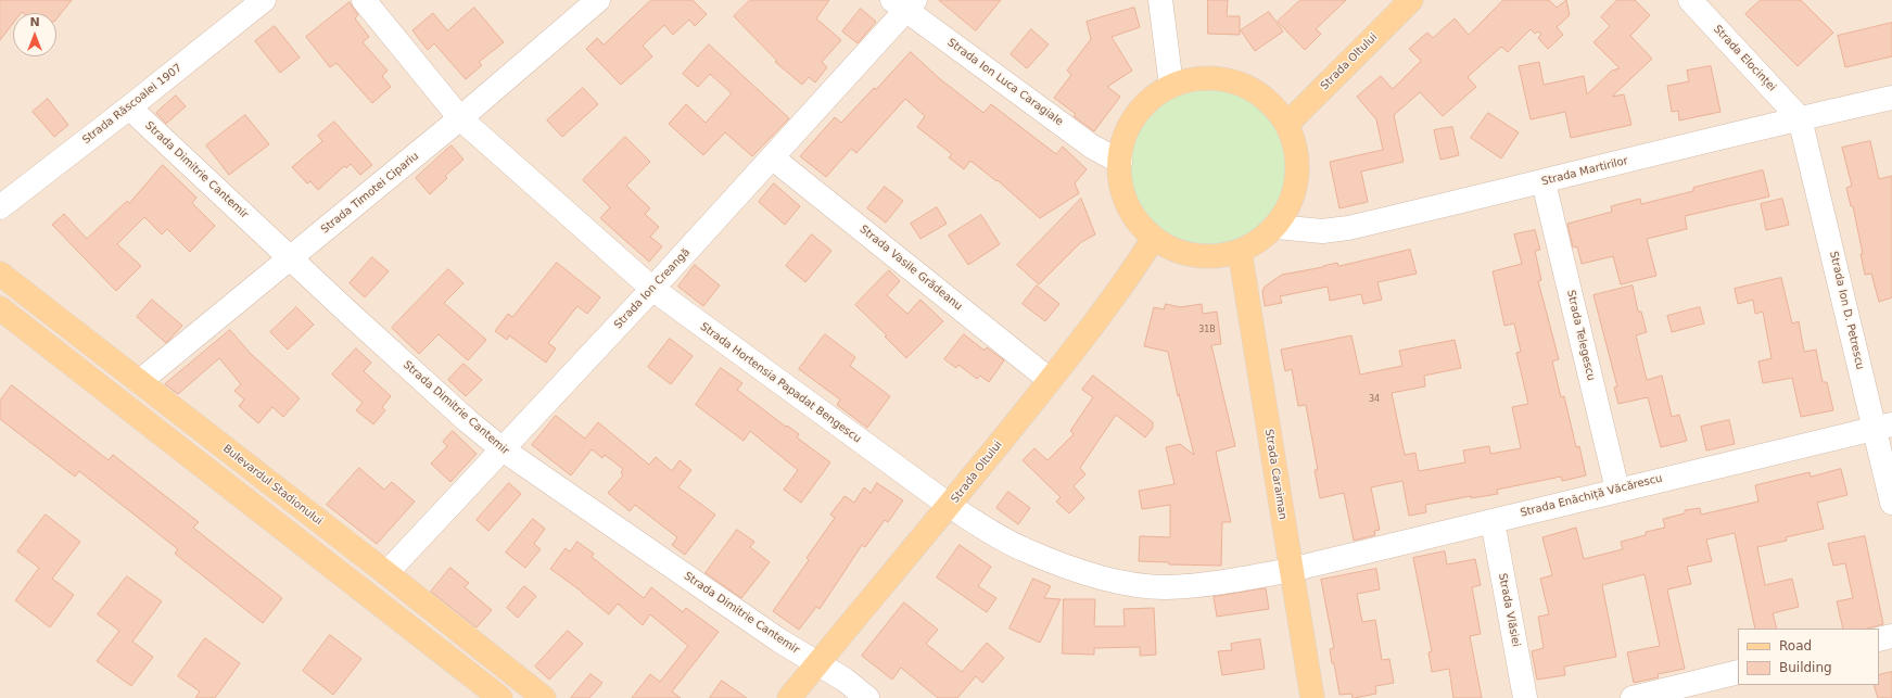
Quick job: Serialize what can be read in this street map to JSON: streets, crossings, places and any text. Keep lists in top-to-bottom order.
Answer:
{
  "streets": {
    "main road": ["Strada Oltului", "Strada Caraiman", "Bulevardul Stadionului"],
    "street": [
      "Strada Elocinței",
      "Strada Ion Luca Caragiale",
      "Strada Răscoalei 1907",
      "Strada Dimitrie Cantemir",
      "Strada Martirilor",
      "Strada Timotei Cipariu",
      "Strada Vasile Grădeanu",
      "Strada Ion Creangă",
      "Strada Ion D. Petrescu",
      "Strada Telegescu",
      "Strada Hortensia Papadat Bengescu",
      "Strada Enăchiță Văcărescu",
      "Strada Vlăsiei"
    ]
  },
  "crossings": [
    ["Strada Elocinței", "Strada Martirilor"],
    ["Strada Elocinței", "Strada Ion D. Petrescu"],
    ["Strada Oltului", "Strada Dimitrie Cantemir"],
    ["Strada Oltului", "Strada Vasile Grădeanu"],
    ["Strada Oltului", "Strada Hortensia Papadat Bengescu"],
    ["Strada Ion Luca Caragiale", "Strada Ion Creangă"],
    ["Strada Răscoalei 1907", "Strada Dimitrie Cantemir"],
    ["Strada Dimitrie Cantemir", "Strada Timotei Cipariu"],
    ["Strada Dimitrie Cantemir", "Strada Ion Creangă"],
    ["Strada Martirilor", "Strada Ion D. Petrescu"],
    ["Strada Martirilor", "Strada Telegescu"],
    ["Strada Timotei Cipariu", "Strada Hortensia Papadat Bengescu"],
    ["Strada Timotei Cipariu", "Bulevardul Stadionului"],
    ["Strada Vasile Grădeanu", "Strada Ion Creangă"],
    ["Strada Ion Creangă", "Strada Hortensia Papadat Bengescu"],
    ["Strada Ion Creangă", "Bulevardul Stadionului"],
    ["Strada Ion D. Petrescu", "Strada Enăchiță Văcărescu"],
    ["Strada Telegescu", "Strada Enăchiță Văcărescu"],
    ["Strada Hortensia Papadat Bengescu", "Strada Caraiman"],
    ["Strada Hortensia Papadat Bengescu", "Strada Enăchiță Văcărescu"],
    ["Strada Caraiman", "Strada Enăchiță Văcărescu"],
    ["Strada Enăchiță Văcărescu", "Strada Vlăsiei"]
  ],
  "house_numbers": ["31B", "34"],
  "legend": ["Road", "Building"],
  "north": "top"
}
